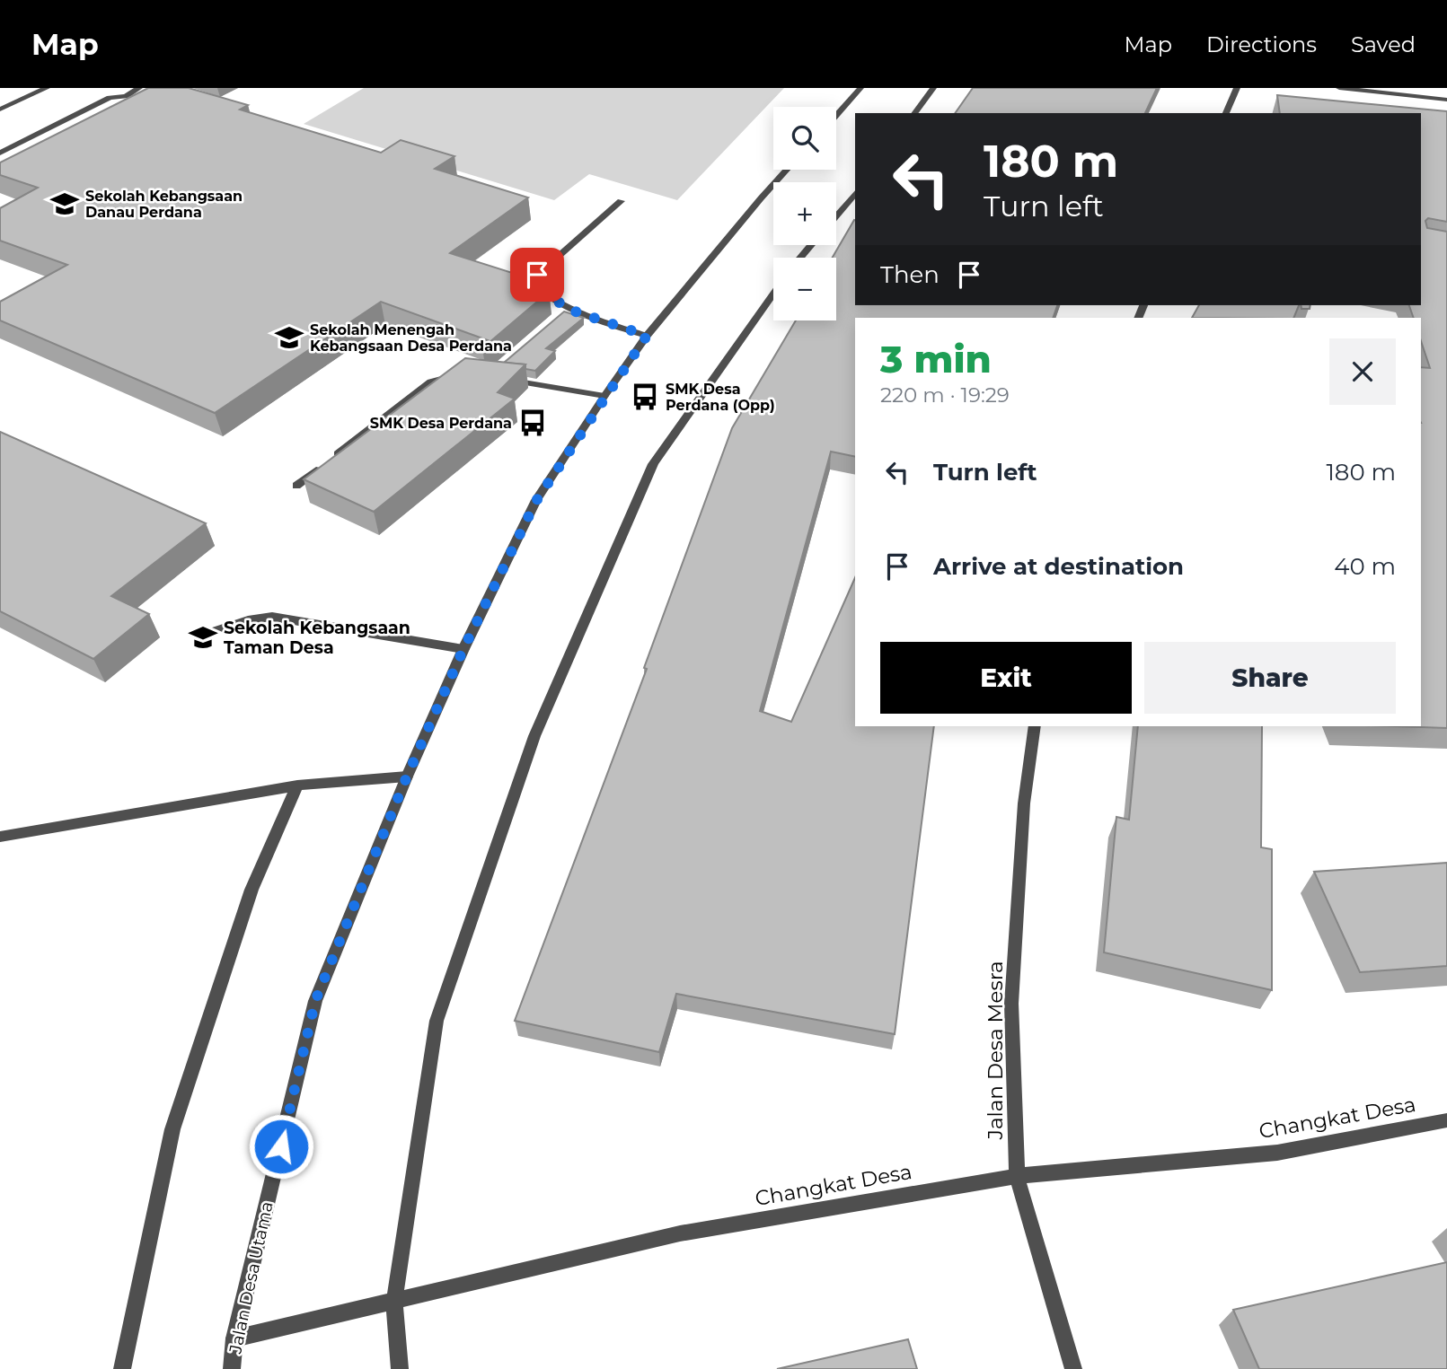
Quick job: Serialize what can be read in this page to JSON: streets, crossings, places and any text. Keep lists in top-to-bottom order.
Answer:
{
  "streets": {
    "street": ["Jalan Desa Mesra", "Changkat Desa", "Jalan Desa Utama"]
  },
  "crossings": [
    ["Jalan Desa Mesra", "Changkat Desa"],
    ["Changkat Desa", "Jalan Desa Utama"]
  ],
  "places": {
    "school or university": ["Sekolah Kebangsaan Danau Perdana", "Sekolah Menengah Kebangsaan Desa Perdana", "Sekolah Kebangsaan Taman Desa"],
    "bus stop": ["SMK Desa Perdana (Opp)", "SMK Desa Perdana"]
  },
  "page": {
    "header": "Map",
    "nav": ["Map", "Directions", "Saved"],
    "map_buttons": ["+", "−"],
    "turn": ["180 m", "Turn left"],
    "then": "Then",
    "heading": ["3 min", "220 m · 19:29"],
    "list": [
      {
        "name": "Turn left",
        "value": "180 m"
      },
      {
        "name": "Arrive at destination",
        "value": "40 m"
      }
    ],
    "buttons": ["Exit", "Share"]
  }
}
